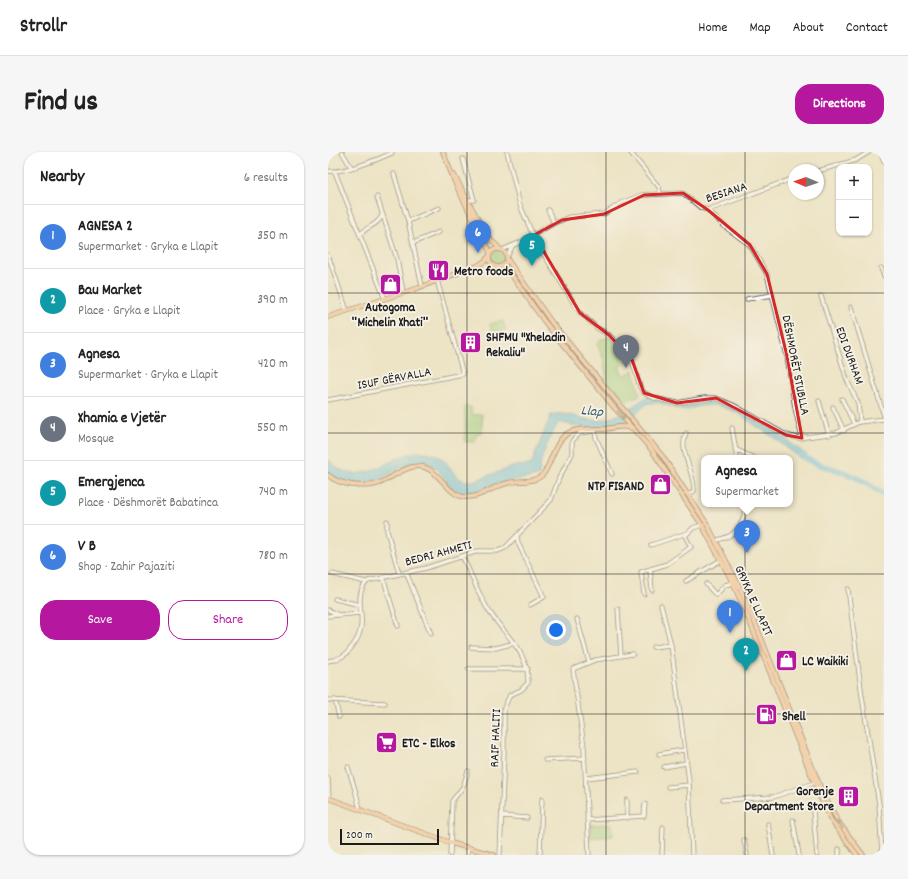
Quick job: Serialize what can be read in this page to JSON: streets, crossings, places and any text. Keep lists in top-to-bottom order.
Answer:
{
  "streets": {
    "main road": ["GRYKA E LLAPIT"],
    "street": [
      "BESIANA",
      "EDI DURHAM",
      "DËSHMORËT STUBLLA",
      "ISUF GËRVALLA",
      "BEDRI AHMETI",
      "RAIF HALITI"
    ]
  },
  "crossings": [
    ["BESIANA", "DËSHMORËT STUBLLA"],
    ["BESIANA", "GRYKA E LLAPIT"]
  ],
  "water": ["Llap"],
  "places": {
    "restaurant": ["Metro foods"],
    "shop": ["Autogoma ʺMichelin Xhatiʺ", "NTP FISAND", "LC Waikiki"],
    "building": ["SHFMU \"Xheladin Rekaliu\"", "Gorenje Department Store"],
    "fuel station": ["Shell"],
    "supermarket": ["ETC - Elkos"]
  },
  "scale_bar": "200 m",
  "north": "left",
  "page": {
    "header": "Strollr",
    "nav": [
      "Home",
      "Map",
      "About",
      "Contact"
    ],
    "title": "Find us",
    "buttons": [
      "Directions",
      ["Save", "Share"]
    ],
    "heading": ["Nearby", "6 results"],
    "map_buttons": ["+", "−"],
    "list": [
      {
        "mark": "1",
        "name": "AGNESA 2",
        "note": "Supermarket · Gryka e Llapit",
        "value": "350 m"
      },
      {
        "mark": "2",
        "name": "Bau Market",
        "note": "Place · Gryka e Llapit",
        "value": "390 m"
      },
      {
        "mark": "3",
        "name": "Agnesa",
        "note": "Supermarket · Gryka e Llapit",
        "value": "420 m"
      },
      {
        "mark": "4",
        "name": "Xhamia e Vjetër",
        "note": "Mosque",
        "value": "550 m"
      },
      {
        "mark": "5",
        "name": "Emergjenca",
        "note": "Place · Dëshmorët Babatinca",
        "value": "740 m"
      },
      {
        "mark": "6",
        "name": "V B",
        "note": "Shop · Zahir Pajaziti",
        "value": "780 m"
      }
    ],
    "pins": [
      "6",
      "5",
      "4",
      "3",
      "1",
      "2"
    ],
    "popup": ["Agnesa", "Supermarket"],
    "scale": "200 m"
  }
}
